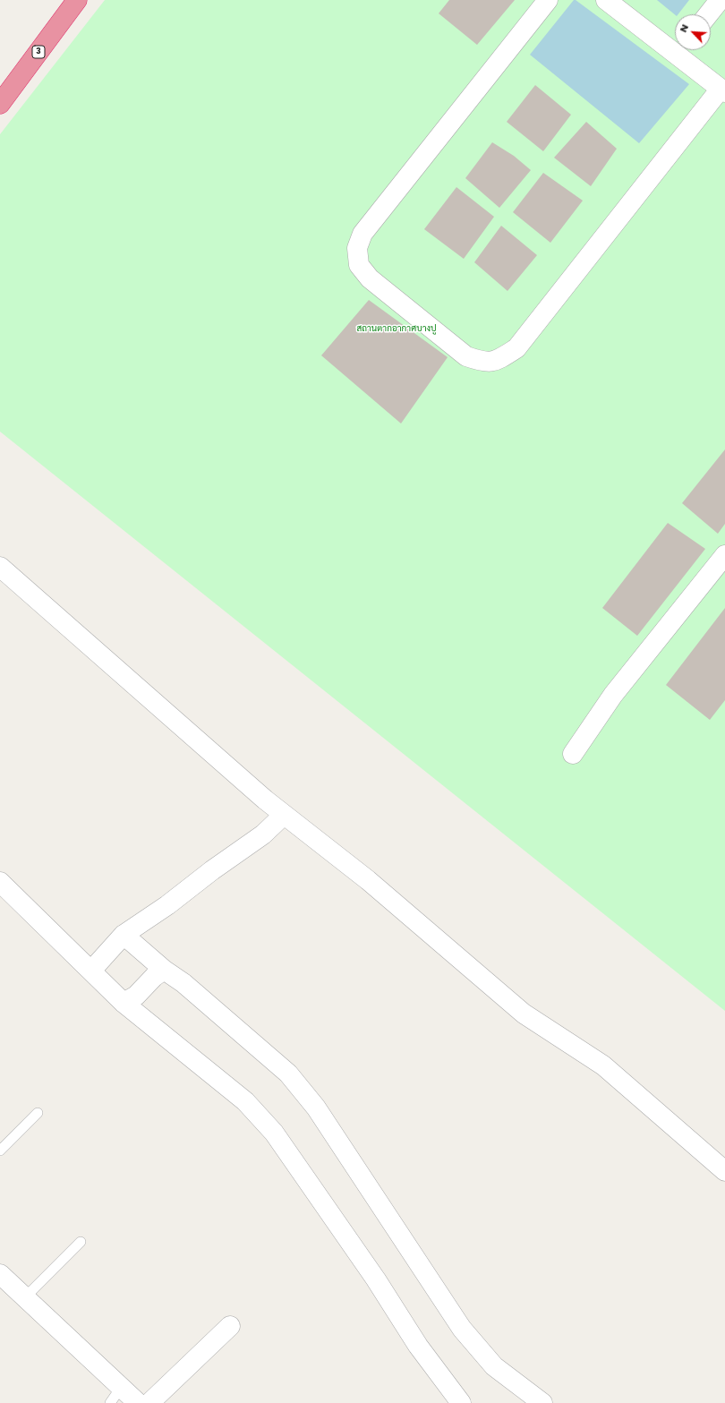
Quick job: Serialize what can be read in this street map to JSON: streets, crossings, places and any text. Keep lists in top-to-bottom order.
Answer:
{
  "streets": {
    "highway": ["3"]
  },
  "parks": ["สถานตากอากาศบางปู"],
  "north": "top left"
}
